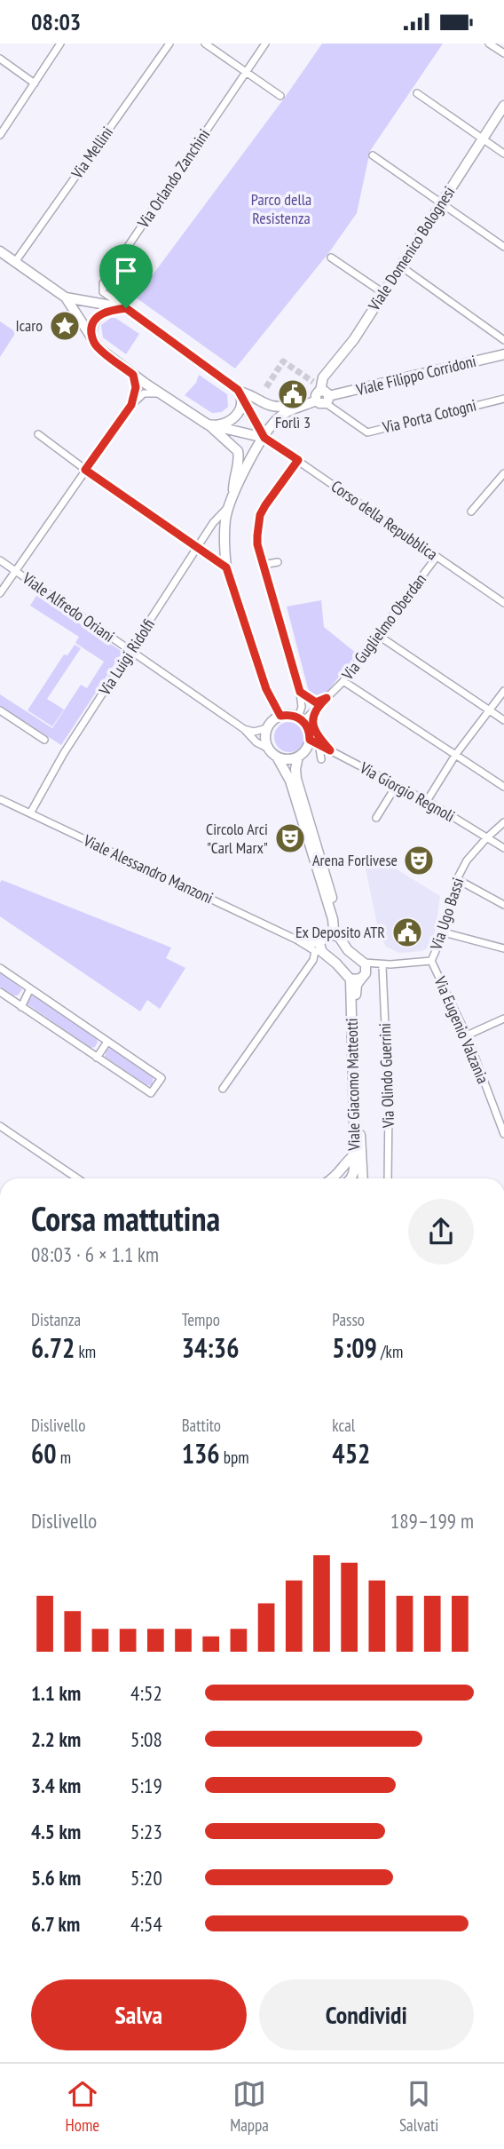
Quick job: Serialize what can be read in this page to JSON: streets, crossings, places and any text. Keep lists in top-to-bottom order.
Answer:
{
  "streets": {
    "main road": ["Viale Domenico Bolognesi", "Viale Filippo Corridoni", "Viale Giacomo Matteotti"],
    "street": [
      "Via Mellini",
      "Via Orlando Zanchini",
      "Via Porta Cotogni",
      "Corso della Repubblica",
      "Viale Alfredo Oriani",
      "Via Guglielmo Oberdan",
      "Via Luigi Ridolfi",
      "Via Giorgio Regnoli",
      "Viale Alessandro Manzoni",
      "Via Ugo Bassi",
      "Via Eugenio Valzania",
      "Via Olindo Guerrini"
    ]
  },
  "crossings": [
    ["Viale Domenico Bolognesi", "Viale Filippo Corridoni"],
    ["Viale Domenico Bolognesi", "Via Porta Cotogni"],
    ["Viale Filippo Corridoni", "Via Porta Cotogni"],
    ["Viale Filippo Corridoni", "Corso della Repubblica"],
    ["Corso della Repubblica", "Via Guglielmo Oberdan"],
    ["Viale Alfredo Oriani", "Via Guglielmo Oberdan"],
    ["Viale Alfredo Oriani", "Via Luigi Ridolfi"],
    ["Viale Alfredo Oriani", "Via Giorgio Regnoli"],
    ["Via Guglielmo Oberdan", "Via Giorgio Regnoli"],
    ["Via Luigi Ridolfi", "Viale Alessandro Manzoni"],
    ["Via Giorgio Regnoli", "Via Ugo Bassi"],
    ["Via Ugo Bassi", "Via Eugenio Valzania"]
  ],
  "parks": ["Parco della Resistenza"],
  "places": {
    "place": ["Icaro"],
    "public building": ["Forlì 3", "Ex Deposito ATR"],
    "theatre": ["Circolo Arci \"Carl Marx\"", "Arena Forlivese"]
  },
  "page": {
    "status": "08:03",
    "heading": ["Corsa mattutina", "08:03 · 6 × 1.1 km"],
    "stats": [
      ["Distanza", "6.72 km"],
      ["Tempo", "34:36"],
      ["Passo", "5:09 /km"],
      ["Dislivello", "60 m"],
      ["Battito", "136 bpm"],
      ["kcal", "452"]
    ],
    "chart": ["Dislivello", "189–199 m"],
    "list": [
      {
        "name": "1.1 km",
        "note": "4:52"
      },
      {
        "name": "2.2 km",
        "note": "5:08"
      },
      {
        "name": "3.4 km",
        "note": "5:19"
      },
      {
        "name": "4.5 km",
        "note": "5:23"
      },
      {
        "name": "5.6 km",
        "note": "5:20"
      },
      {
        "name": "6.7 km",
        "note": "4:54"
      }
    ],
    "buttons": ["Salva", "Condividi"],
    "tabs": ["Home", "Mappa", "Salvati"]
  }
}
